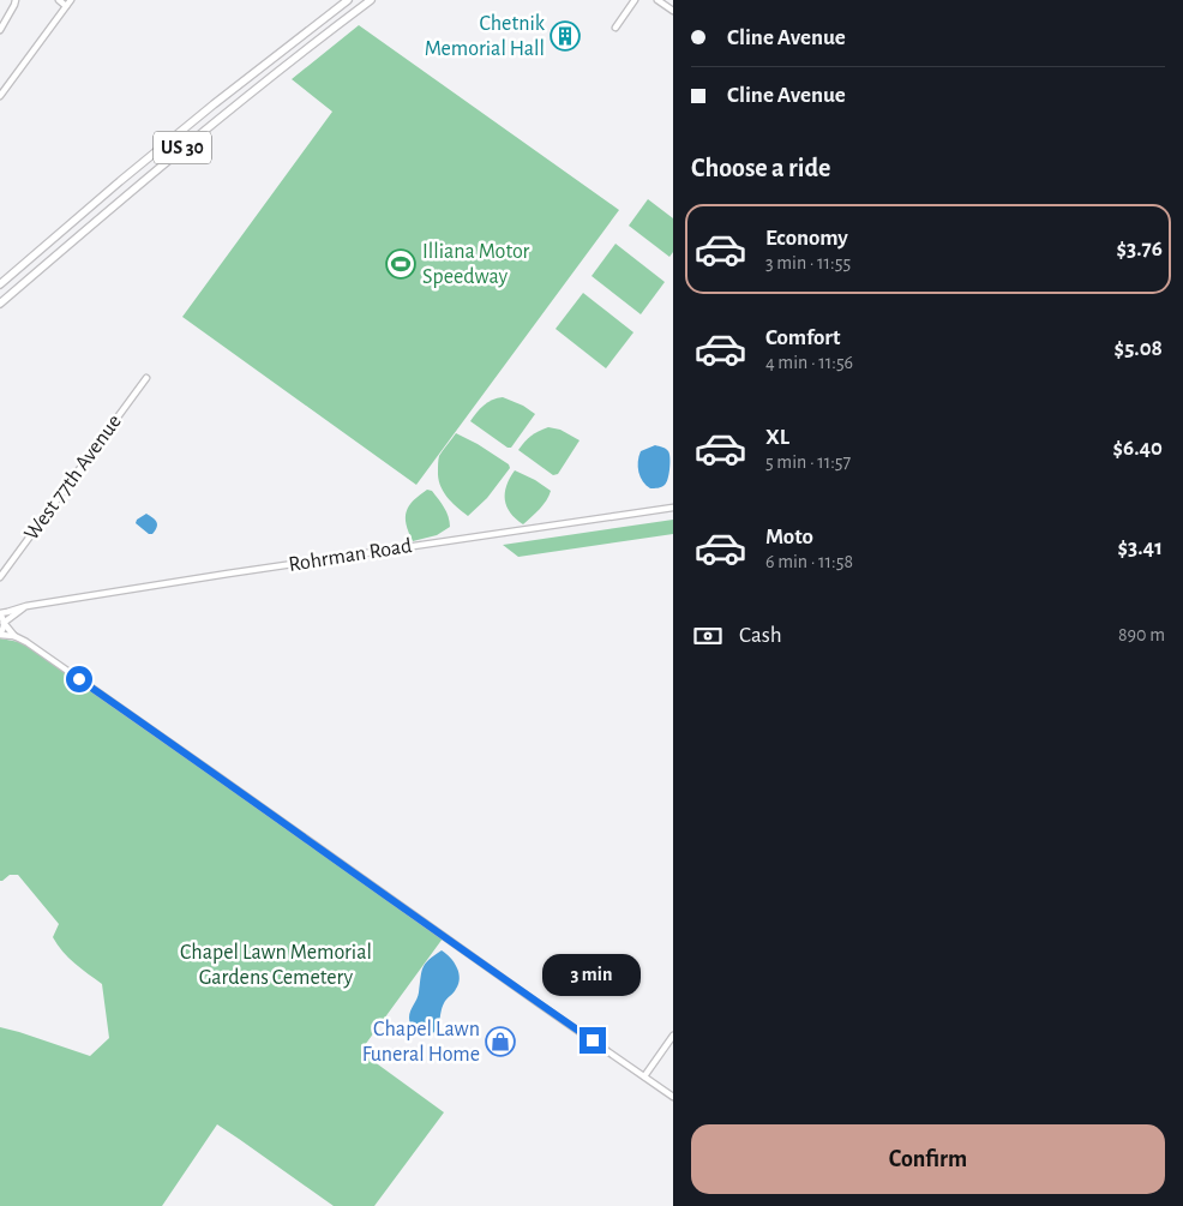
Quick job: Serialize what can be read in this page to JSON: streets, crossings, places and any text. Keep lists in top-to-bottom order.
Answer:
{
  "streets": {
    "main road": ["US 30"],
    "street": ["West 77th Avenue", "Rohrman Road"]
  },
  "parks": ["Chapel Lawn Memorial Gardens Cemetery"],
  "places": {
    "building": ["Chetnik Memorial Hall"],
    "sports": ["Illiana Motor Speedway"],
    "shop": ["Chapel Lawn Funeral Home"]
  },
  "page": {
    "banner": ["Cline Avenue", "Cline Avenue"],
    "heading": "Choose a ride",
    "list": [
      {
        "name": "Economy",
        "note": "3 min · 11:55",
        "value": "$3.76"
      },
      {
        "name": "Comfort",
        "note": "4 min · 11:56",
        "value": "$5.08"
      },
      {
        "name": "XL",
        "note": "5 min · 11:57",
        "value": "$6.40"
      },
      {
        "name": "Moto",
        "note": "6 min · 11:58",
        "value": "$3.41"
      }
    ],
    "pay": ["Cash", "890 m"],
    "bubble": "3 min",
    "buttons": "Confirm"
  }
}
